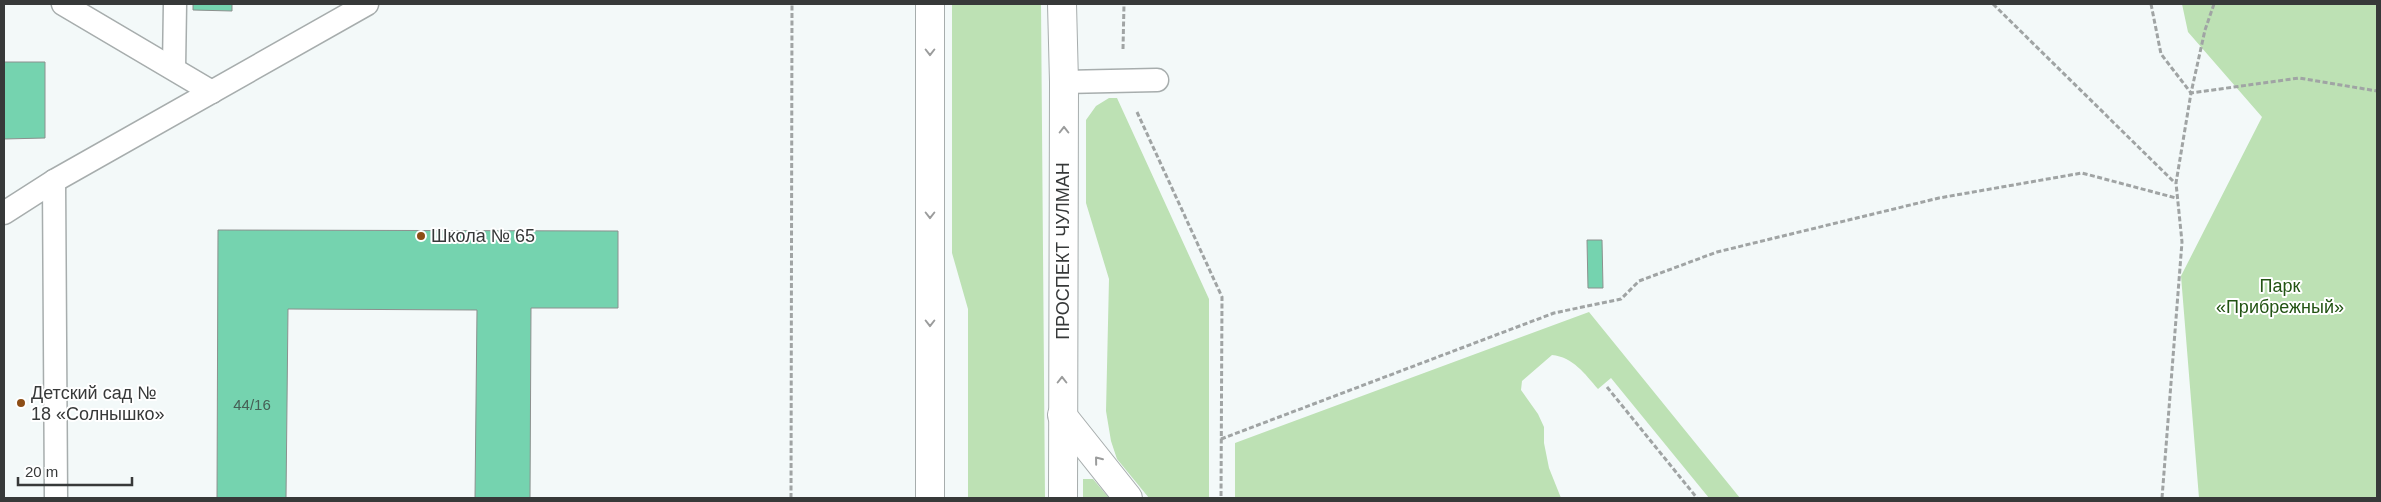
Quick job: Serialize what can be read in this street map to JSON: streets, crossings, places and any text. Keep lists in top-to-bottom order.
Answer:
{
  "streets": {
    "main road": ["ПРОСПЕКТ ЧУЛМАН"]
  },
  "parks": ["Парк «Прибрежный»"],
  "places": ["Школа № 65", "Детский сад № 18 «Солнышко»"],
  "house_numbers": ["44/16"],
  "scale_bar": "20 m"
}
